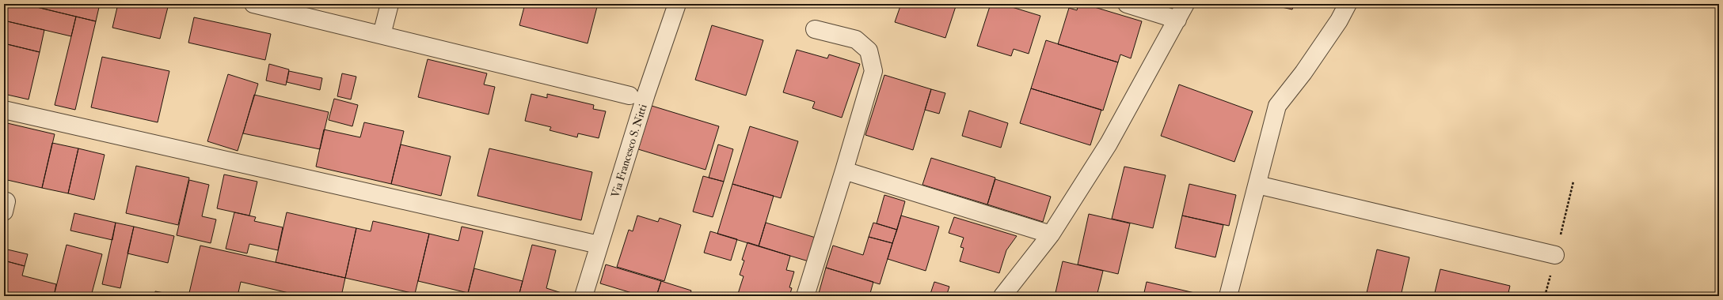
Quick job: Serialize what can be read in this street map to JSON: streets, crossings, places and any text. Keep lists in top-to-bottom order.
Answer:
{
  "streets": {
    "street": ["Via Francesco S. Nitti"]
  }
}
